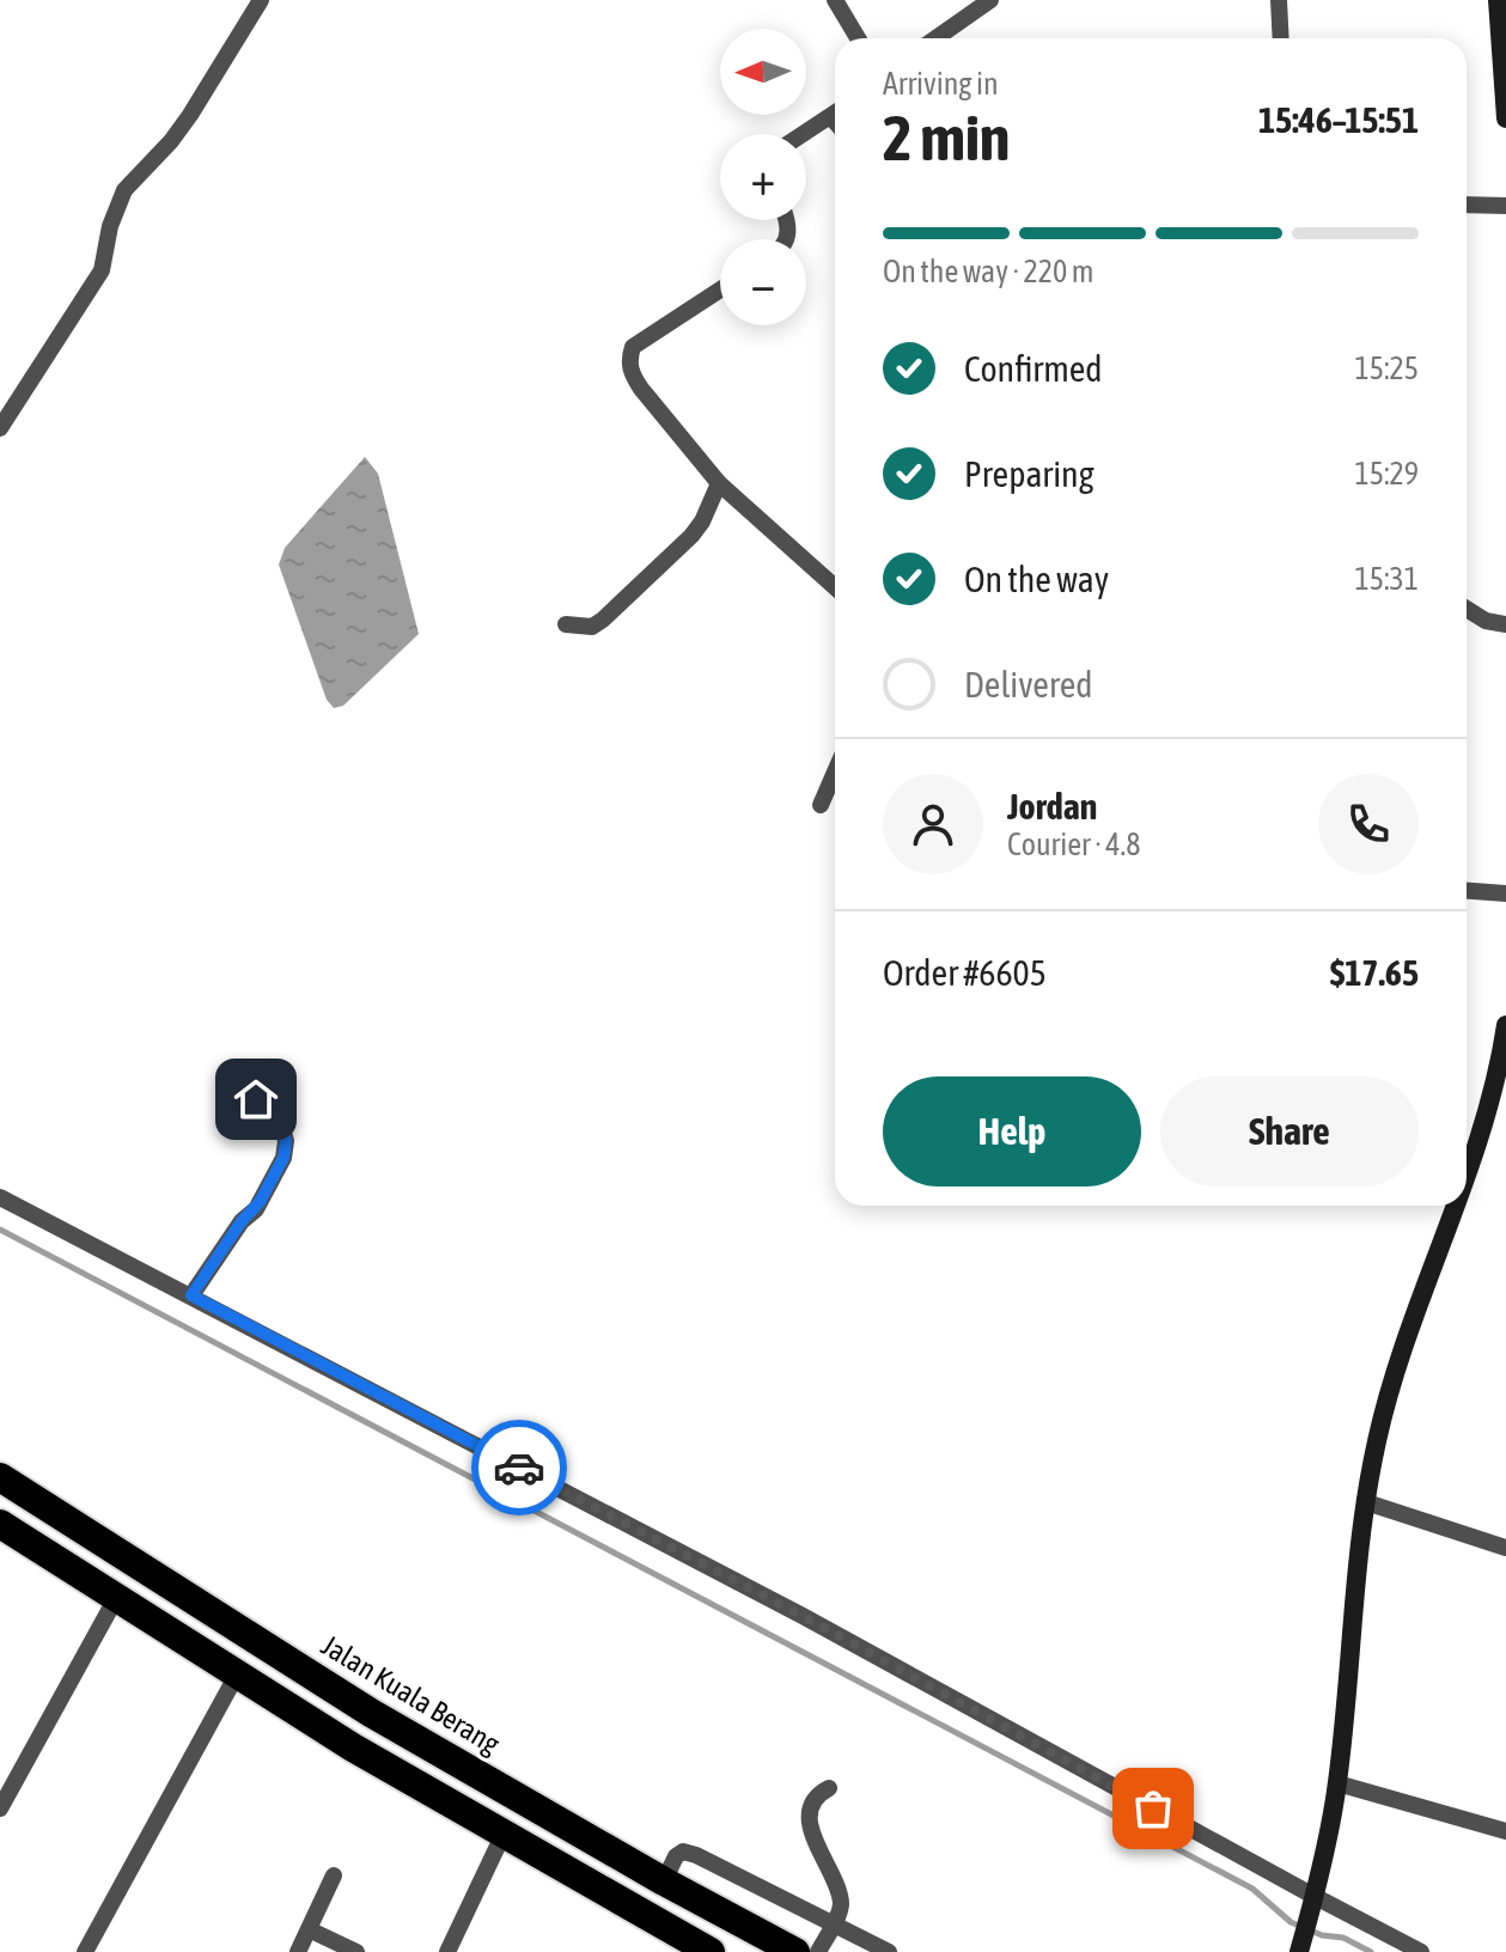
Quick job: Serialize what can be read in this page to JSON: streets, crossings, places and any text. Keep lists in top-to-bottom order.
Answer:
{
  "streets": {
    "highway": ["Jalan Kuala Berang"]
  },
  "north": "left",
  "page": {
    "map_buttons": ["+", "−"],
    "heading": ["2 min", "Arriving in", "15:46–15:51"],
    "panel": [
      "Jordan",
      "Courier · 4.8",
      "Order #6605",
      "$17.65"
    ],
    "bar": "On the way · 220 m",
    "list": [
      ["Confirmed", "15:25"],
      ["Preparing", "15:29"],
      ["On the way", "15:31"],
      "Delivered"
    ],
    "buttons": ["Help", "Share"]
  }
}
